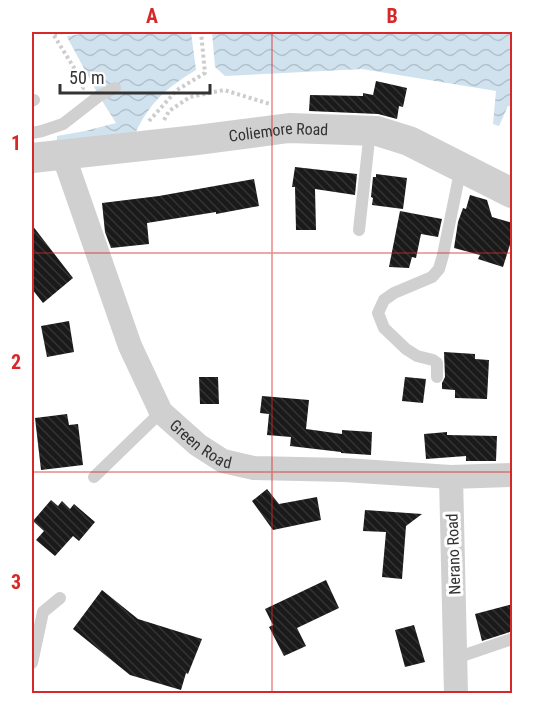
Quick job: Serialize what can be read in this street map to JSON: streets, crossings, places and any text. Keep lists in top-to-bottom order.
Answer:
{
  "streets": {
    "street": ["Coliemore Road", "Green Road", "Nerano Road"]
  },
  "crossings": [
    ["Coliemore Road", "Green Road"],
    ["Green Road", "Nerano Road"]
  ],
  "scale_bar": "50 m",
  "grid": {
    "columns": ["A", "B"],
    "rows": ["1", "2", "3"]
  }
}
